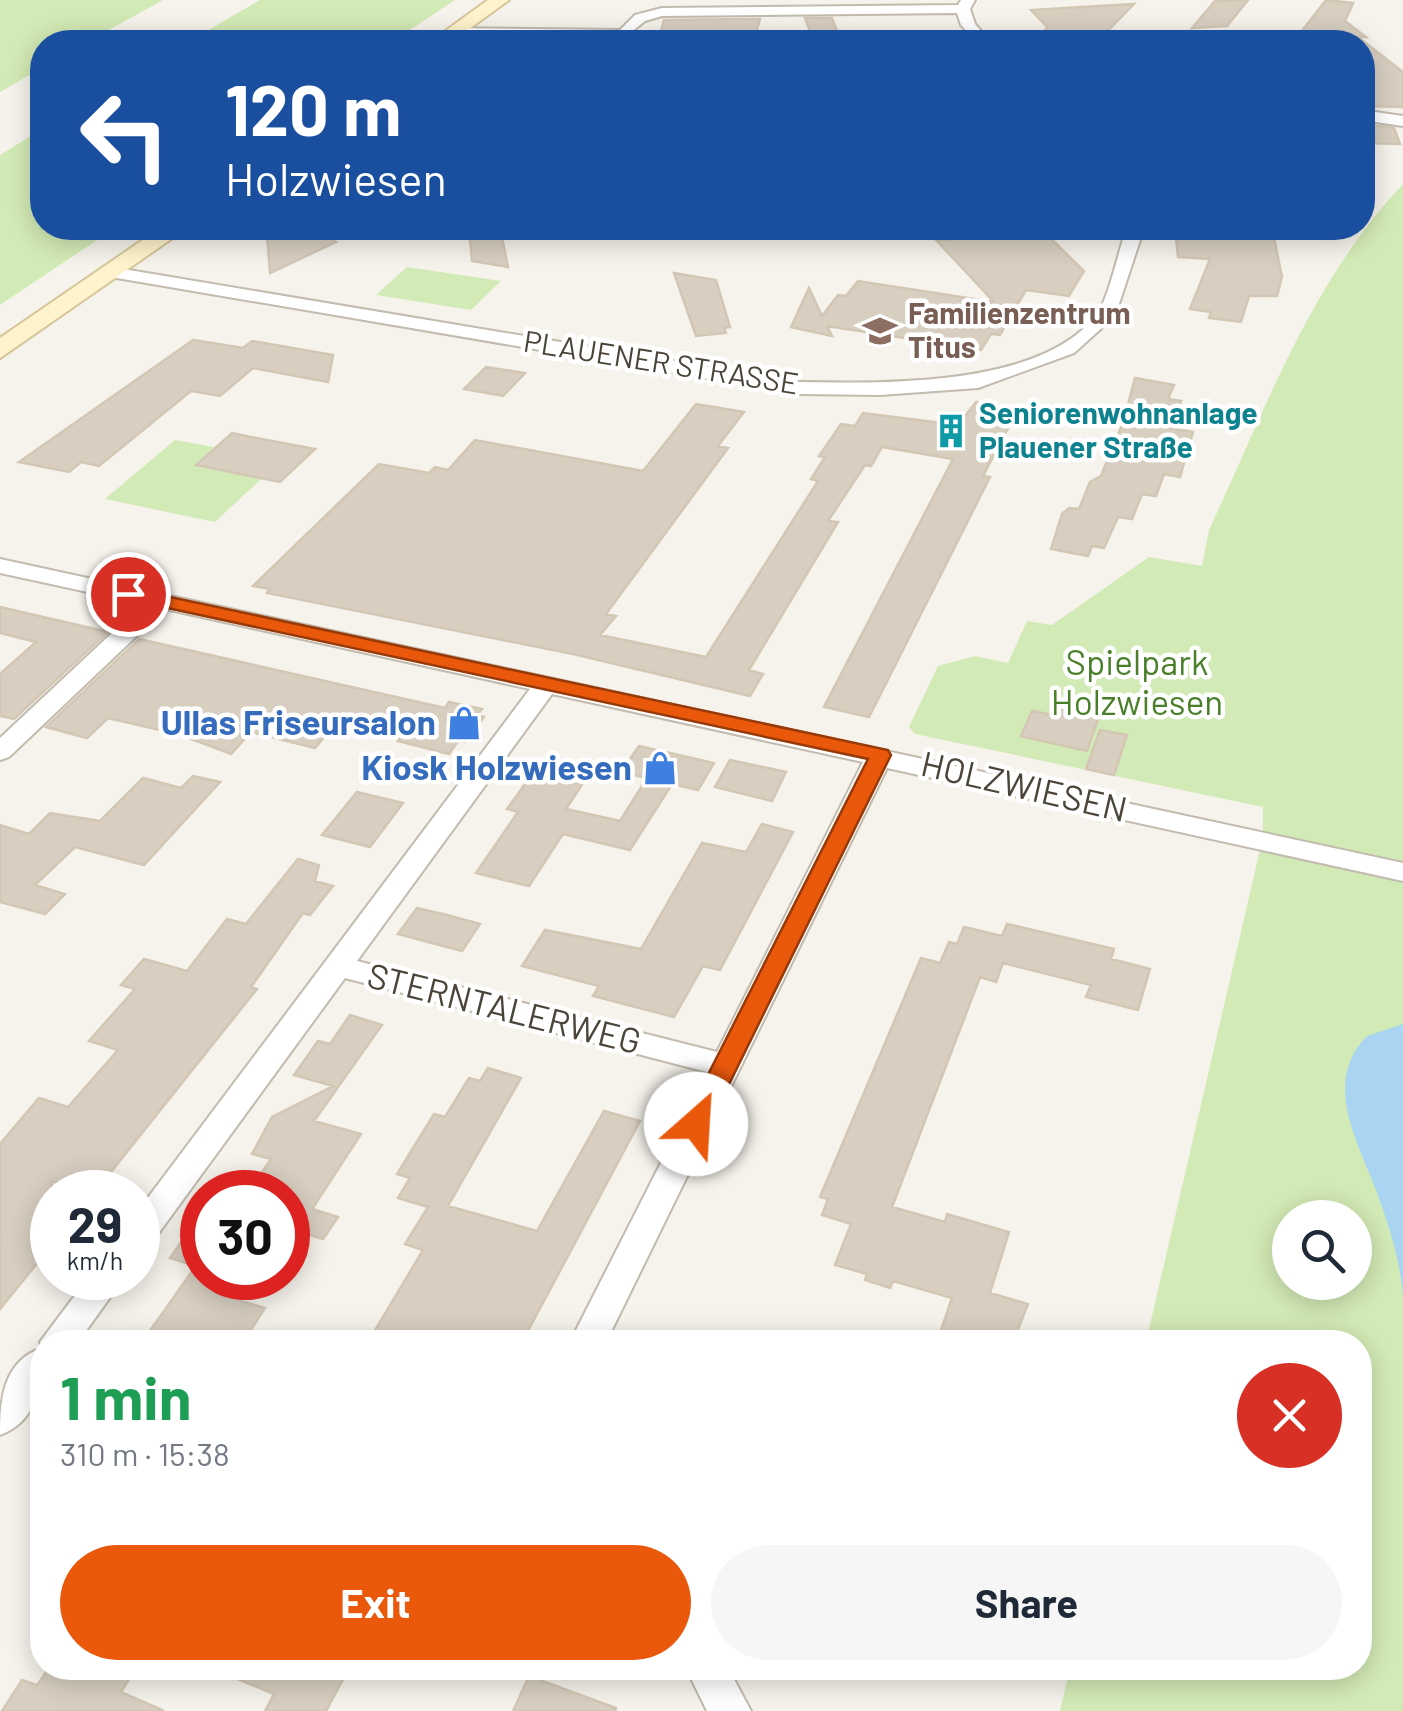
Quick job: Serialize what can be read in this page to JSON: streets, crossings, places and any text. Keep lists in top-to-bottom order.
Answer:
{
  "streets": {
    "street": ["PLAUENER STRASSE", "HOLZWIESEN", "STERNTALERWEG"]
  },
  "crossings": [
    ["HOLZWIESEN", "STERNTALERWEG"]
  ],
  "parks": ["Spielpark Holzwiesen"],
  "places": {
    "school or university": ["Familienzentrum Titus"],
    "building": ["Seniorenwohnanlage Plauener Straße"],
    "shop": ["Ullas Friseursalon", "Kiosk Holzwiesen"]
  },
  "page": {
    "turn": ["120 m", "Holzwiesen"],
    "speed": "29 km/h",
    "limit": "30",
    "heading": ["1 min", "310 m · 15:38"],
    "buttons": ["Exit", "Share"]
  }
}
